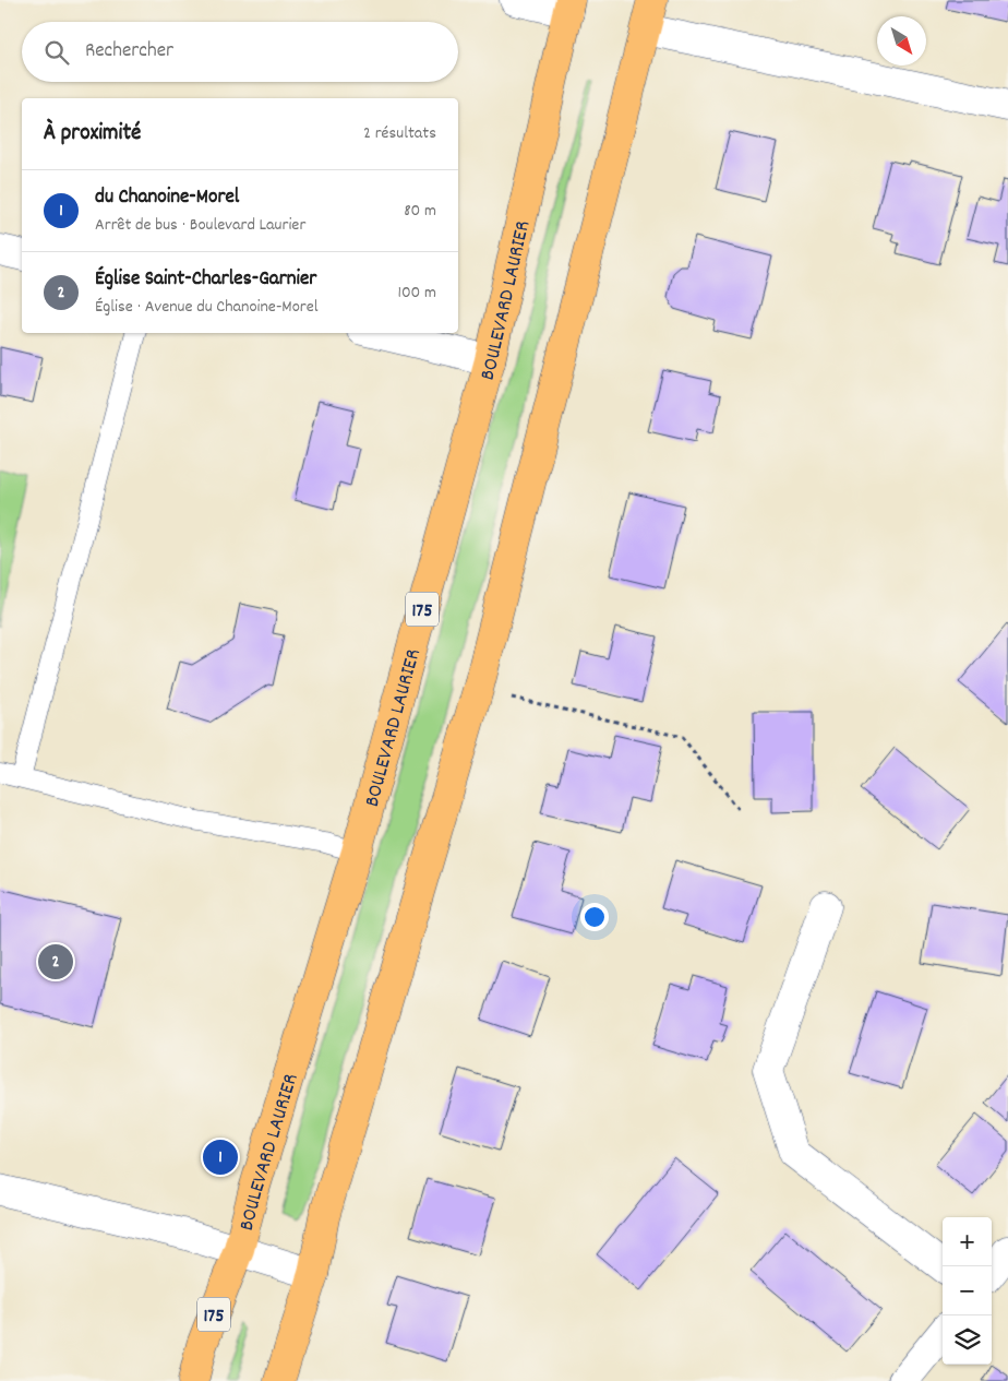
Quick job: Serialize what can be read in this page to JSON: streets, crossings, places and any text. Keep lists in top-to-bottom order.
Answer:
{
  "streets": {
    "main road": ["BOULEVARD LAURIER", "175"]
  },
  "north": "bottom right",
  "page": {
    "search": "Rechercher",
    "heading": ["À proximité", "2 résultats"],
    "list": [
      {
        "mark": "1",
        "name": "du Chanoine-Morel",
        "note": "Arrêt de bus · Boulevard Laurier",
        "value": "80 m"
      },
      {
        "mark": "2",
        "name": "Église Saint-Charles-Garnier",
        "note": "Église · Avenue du Chanoine-Morel",
        "value": "100 m"
      }
    ],
    "pins": ["2", "1"],
    "map_buttons": ["+", "−"]
  }
}
